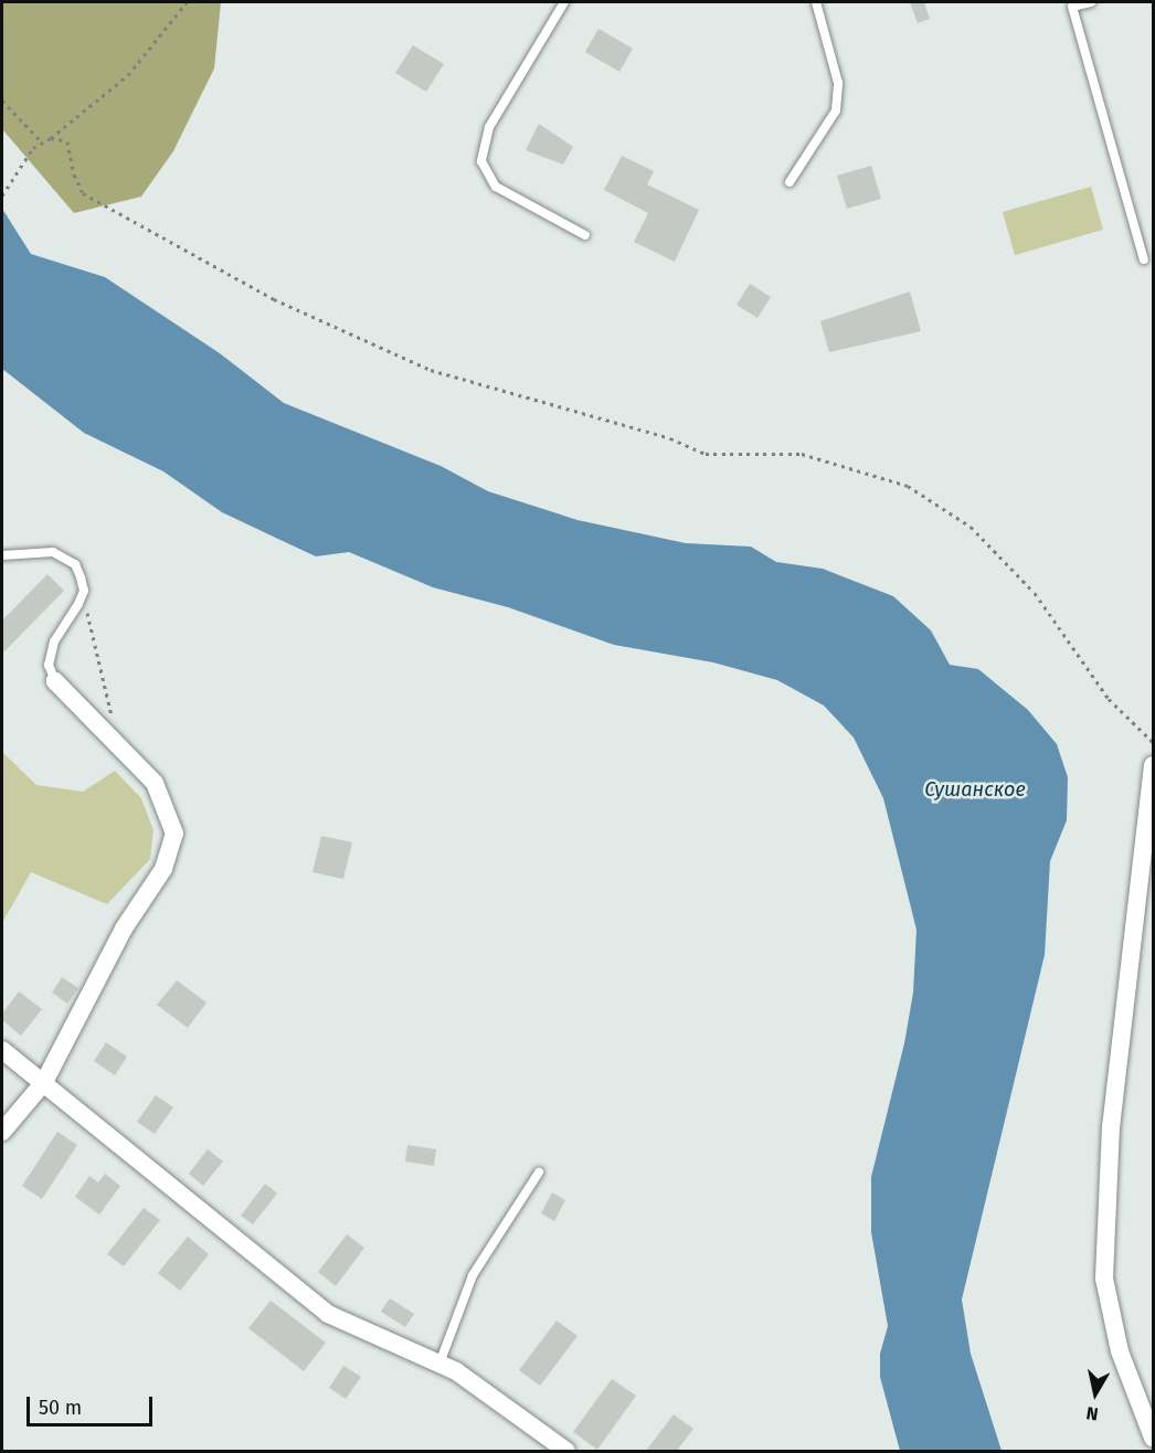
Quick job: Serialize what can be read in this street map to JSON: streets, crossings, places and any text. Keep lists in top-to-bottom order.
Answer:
{
  "water": ["Сушанское"],
  "scale_bar": "50 m",
  "north": "bottom"
}
